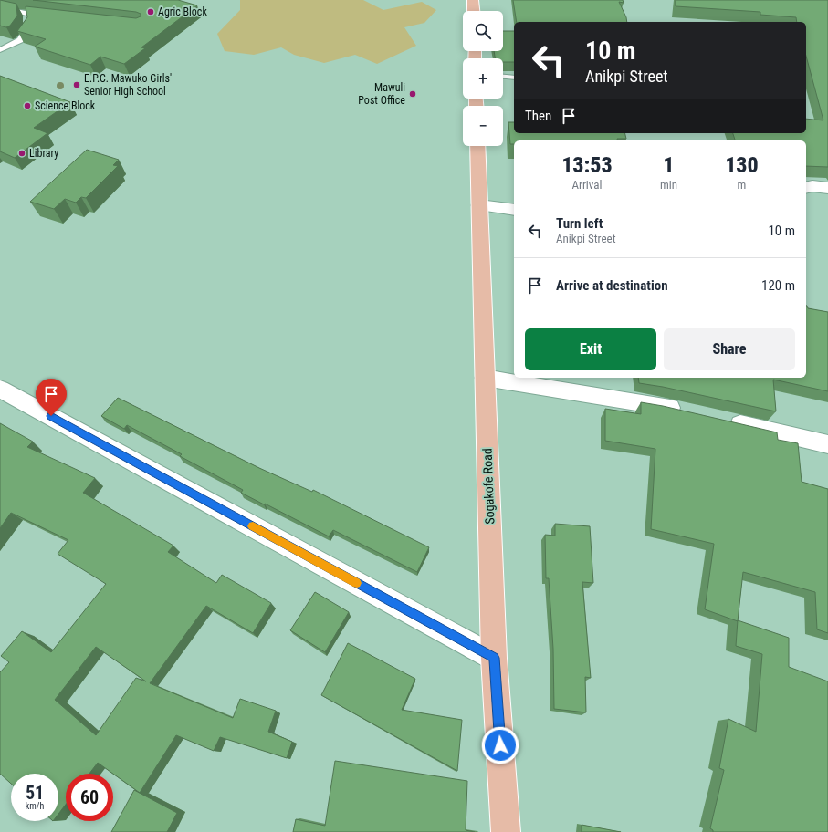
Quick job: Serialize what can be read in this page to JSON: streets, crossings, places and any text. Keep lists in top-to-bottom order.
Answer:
{
  "streets": {
    "main road": ["Sogakofe Road"]
  },
  "places": [
    "Agric Block",
    "E.P.C. Mawuko Girls' Senior High School",
    "Mawuli Post Office",
    "Science Block",
    "Library"
  ],
  "page": {
    "map_buttons": ["+", "−"],
    "turn": ["10 m", "Anikpi Street"],
    "then": "Then",
    "eta": [
      "13:53",
      "Arrival",
      "1",
      "min",
      "130",
      "m"
    ],
    "list": [
      {
        "name": "Turn left",
        "note": "Anikpi Street",
        "value": "10 m"
      },
      {
        "name": "Arrive at destination",
        "value": "120 m"
      }
    ],
    "buttons": ["Exit", "Share"],
    "speed": "51 km/h",
    "limit": "60"
  }
}
